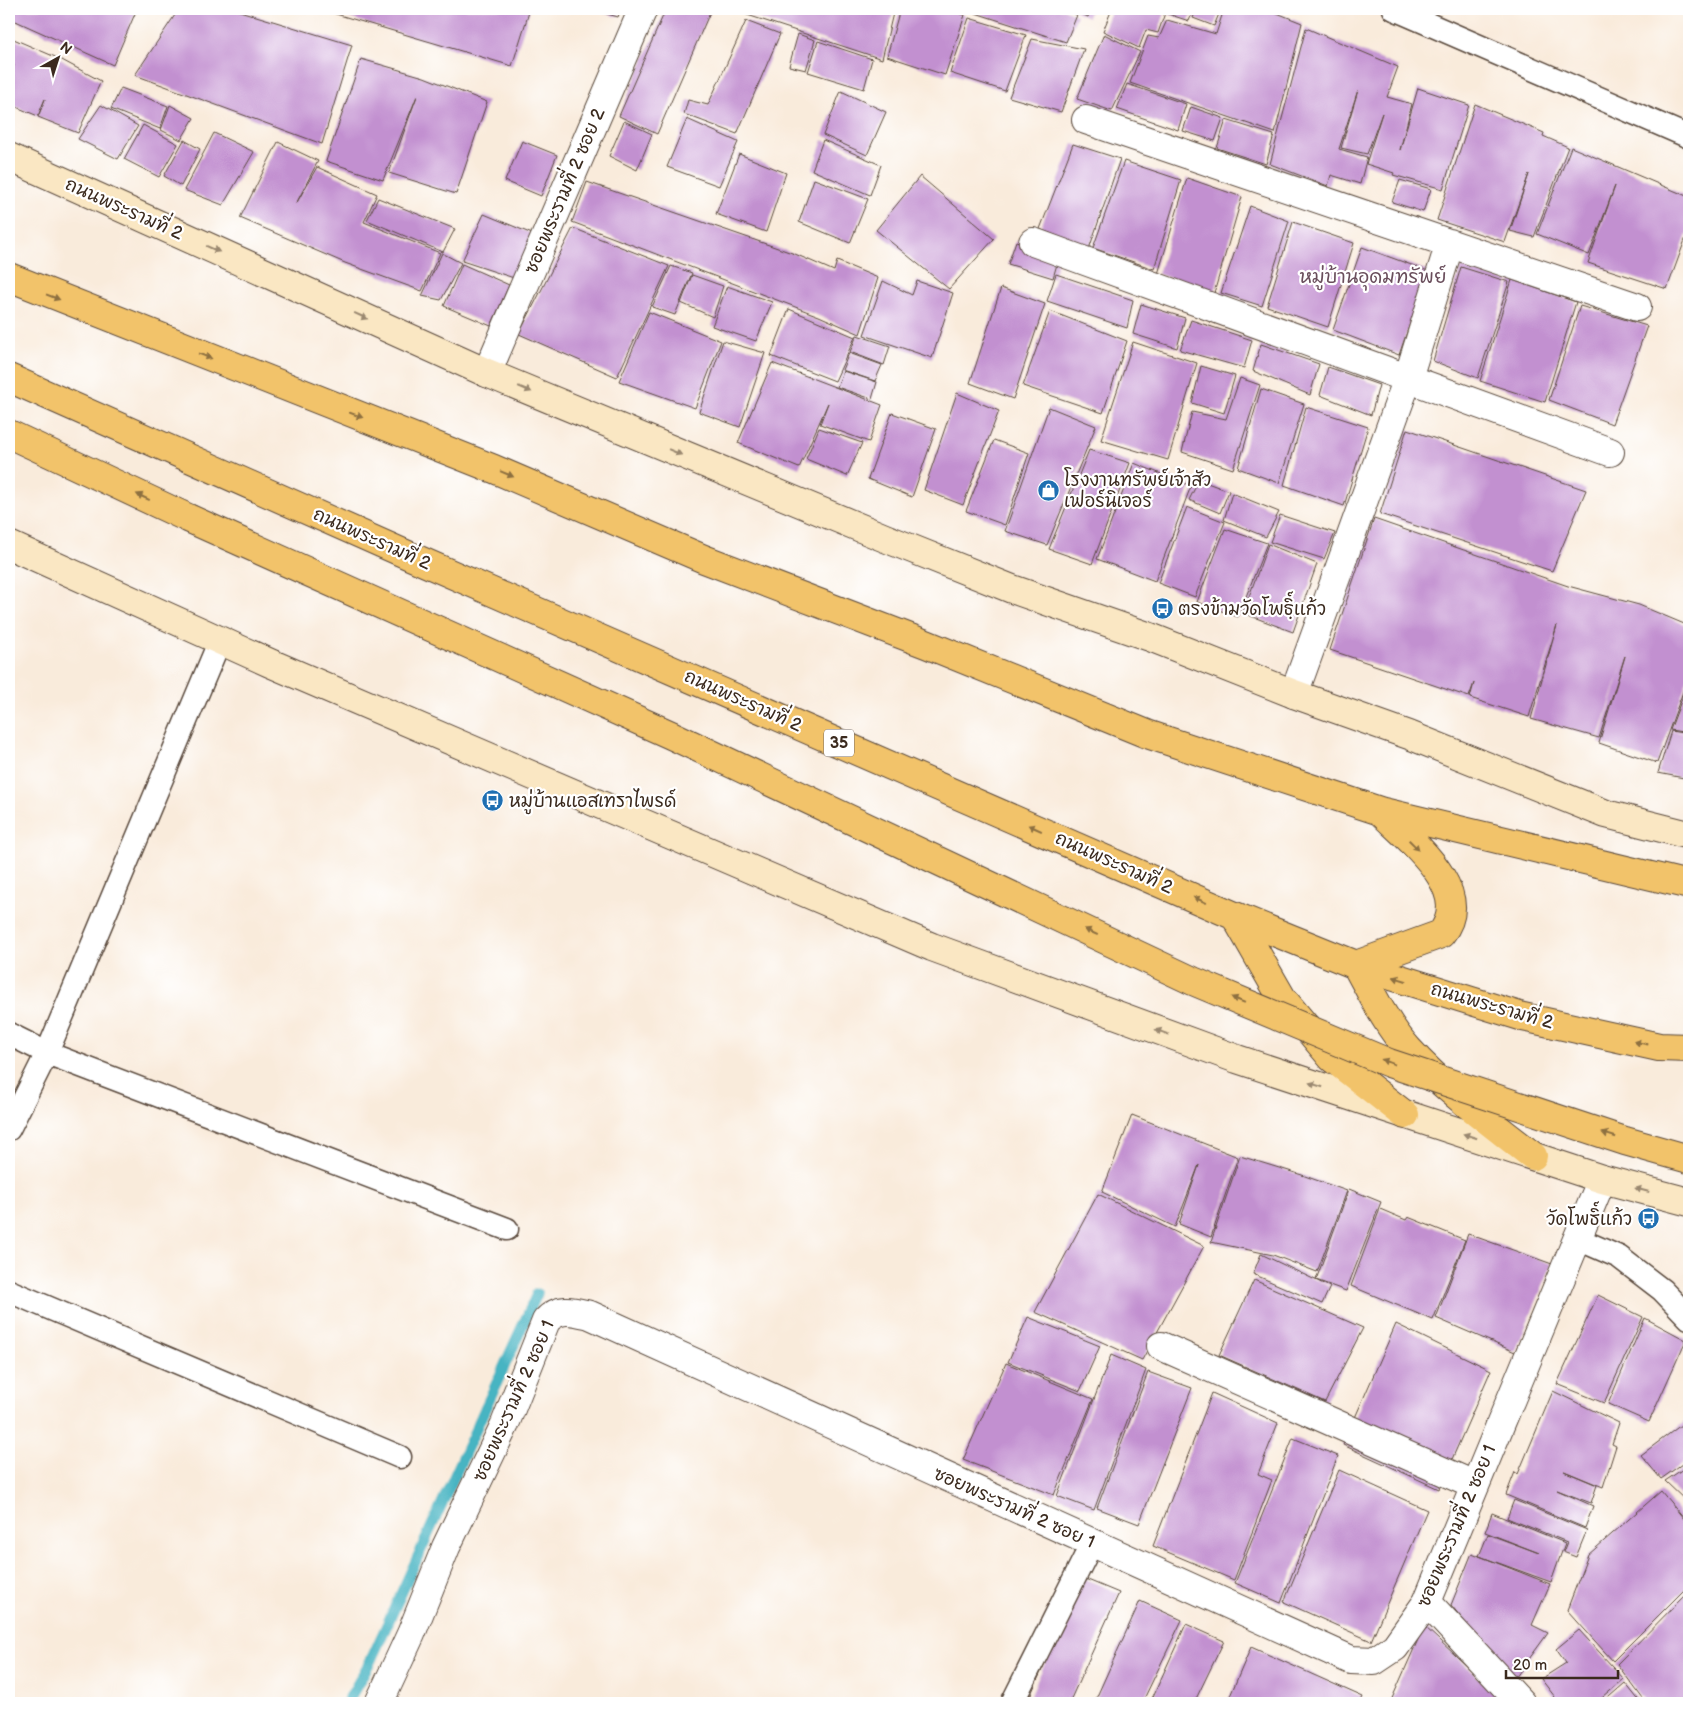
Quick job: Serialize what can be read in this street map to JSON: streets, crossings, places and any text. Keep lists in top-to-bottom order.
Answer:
{
  "streets": {
    "main road": ["ถนนพระรามที่ 2", "35"],
    "street": ["ซอยพระรามที่ 2 ซอย 2", "ซอยพระรามที่ 2 ซอย 1"]
  },
  "crossings": [
    ["ซอยพระรามที่ 2 ซอย 2", "ถนนพระรามที่ 2"]
  ],
  "districts": ["หมู่บ้านอุดมทรัพย์"],
  "places": {
    "shop": ["โรงงานทรัพย์เจ้าสัว เฟอร์นิเจอร์"],
    "bus stop": ["ตรงข้ามวัดโพธฺิ์แก้ว", "หมู่บ้านแอสเทราไพรด์", "วัดโพธิ์แก้ว"]
  },
  "scale_bar": "20 m",
  "north": "top right"
}
